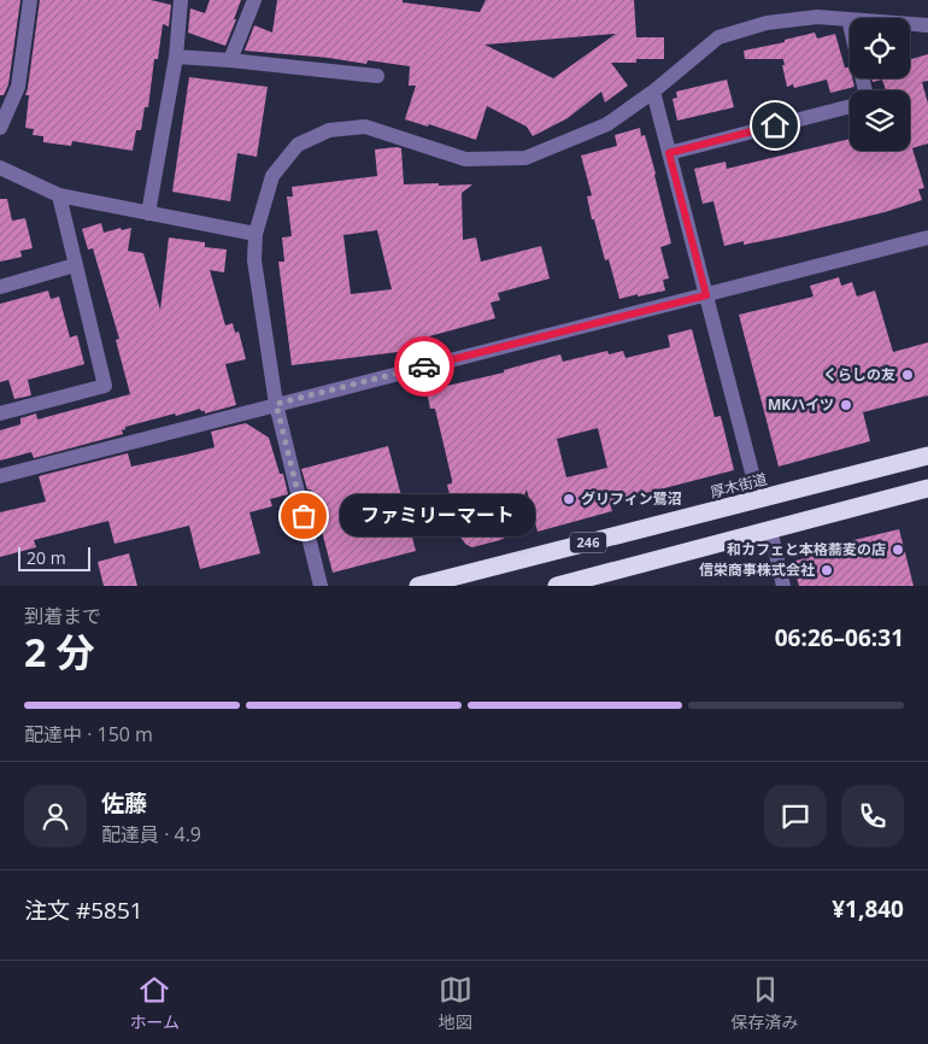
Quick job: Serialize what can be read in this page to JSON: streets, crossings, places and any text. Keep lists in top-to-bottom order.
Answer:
{
  "streets": {
    "highway": ["厚木街道", "246"]
  },
  "places": [
    "くらしの友",
    "MKハイツ",
    "グリフィン鷺沼",
    "ファミリーマート",
    "和カフェと本格蕎麦の店",
    "信栄商事株式会社"
  ],
  "scale_bar": "20 m",
  "page": {
    "bubble": "ファミリーマート",
    "scale": "20 m",
    "heading": ["2 分", "到着まで", "06:26–06:31"],
    "panel": [
      "佐藤",
      "配達員 · 4.9",
      "注文 #5851",
      "¥1,840"
    ],
    "bar": "配達中 · 150 m",
    "tabs": ["ホーム", "地図", "保存済み"]
  }
}
